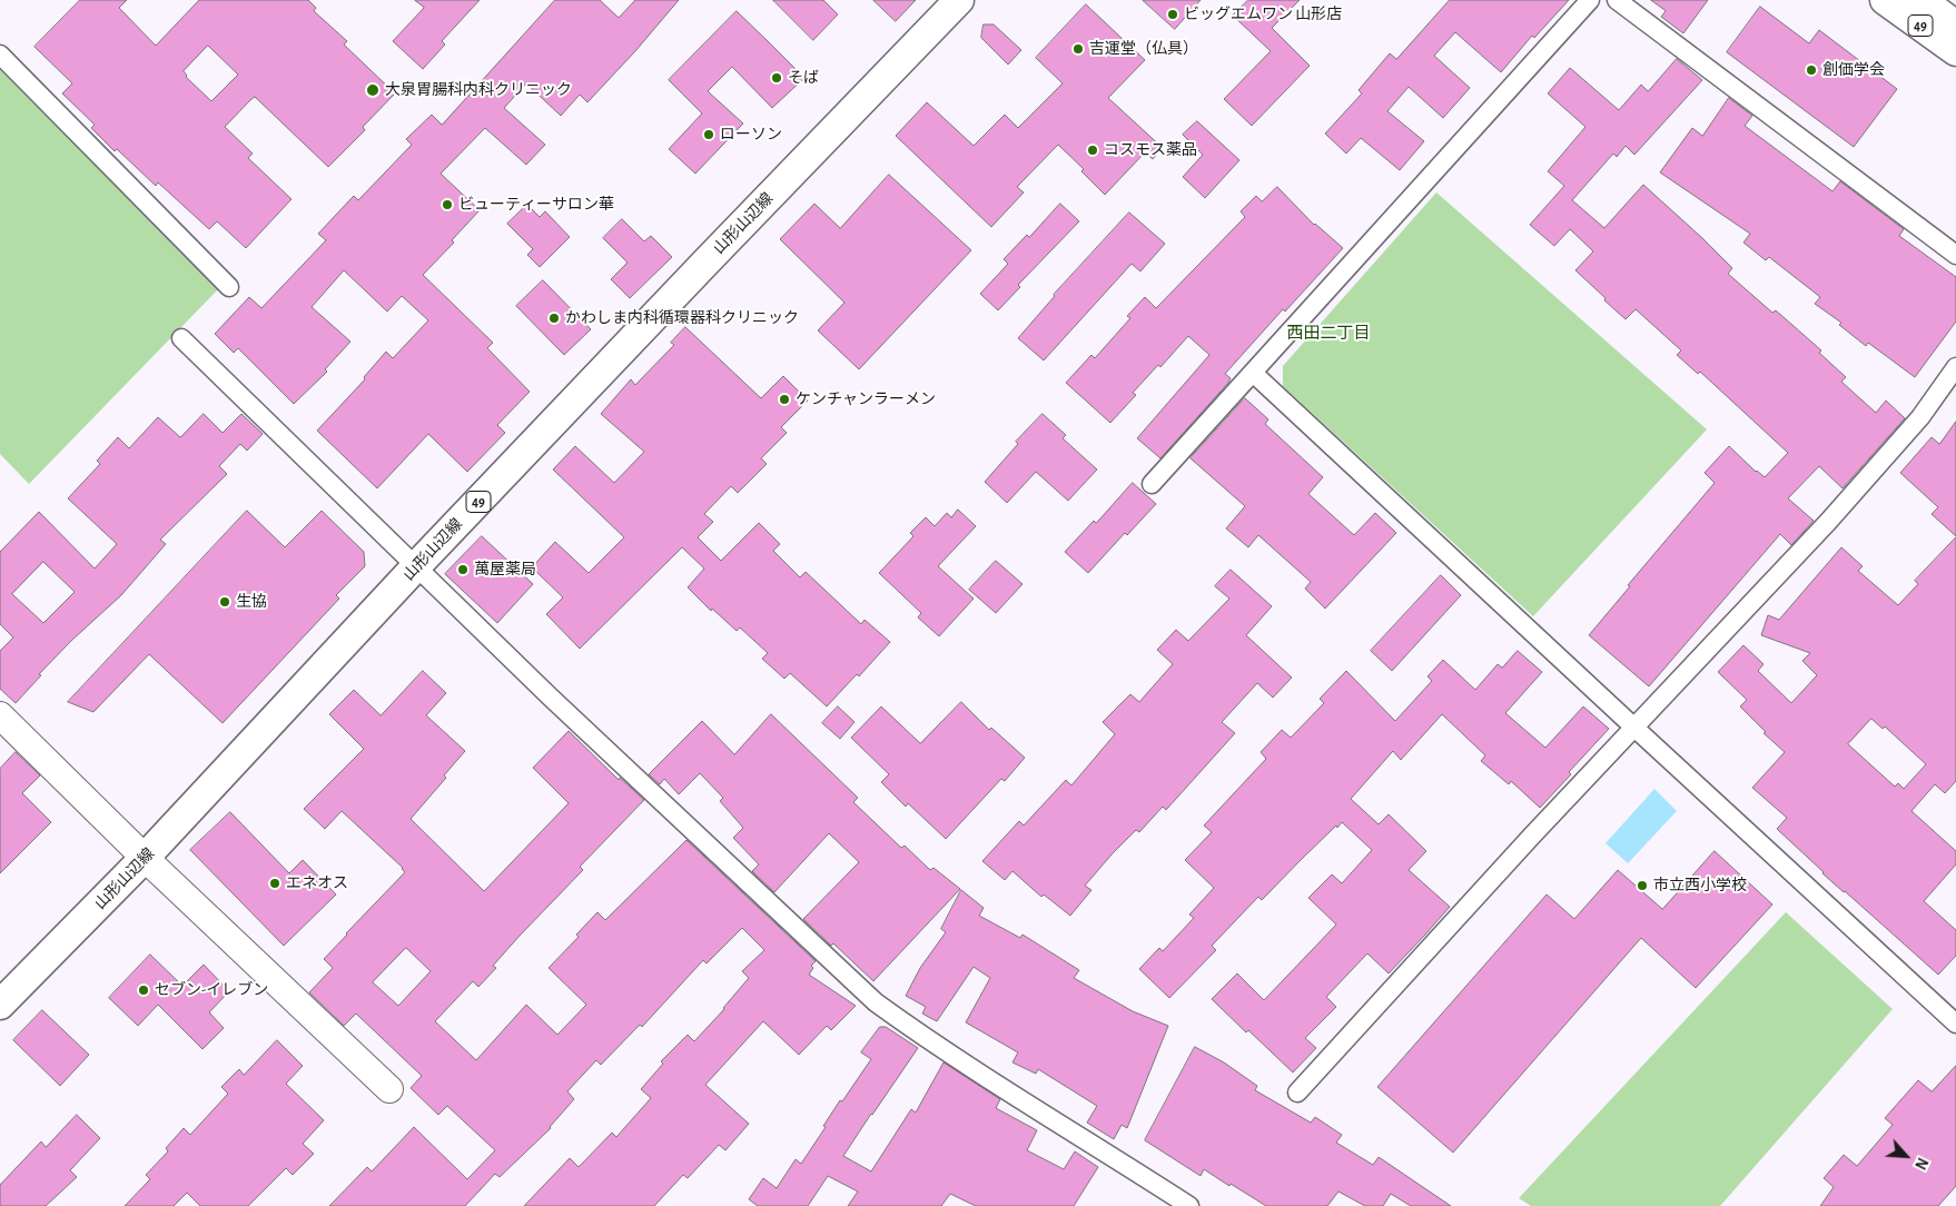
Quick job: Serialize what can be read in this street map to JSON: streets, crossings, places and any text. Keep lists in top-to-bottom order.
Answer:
{
  "streets": {
    "main road": ["49", "山形山辺線"]
  },
  "districts": ["西田二丁目"],
  "places": [
    "ビッグエムワン 山形店",
    "吉運堂（仏具）",
    "創価学会",
    "そば",
    "大泉胃腸科内科クリニック",
    "ローソン",
    "コスモス薬品",
    "ビューティーサロン華",
    "かわしま内科循環器科クリニック",
    "ケンチャンラーメン",
    "萬屋薬局",
    "生協",
    "エネオス",
    "市立西小学校",
    "セブン-イレブン"
  ],
  "north": "bottom right"
}
